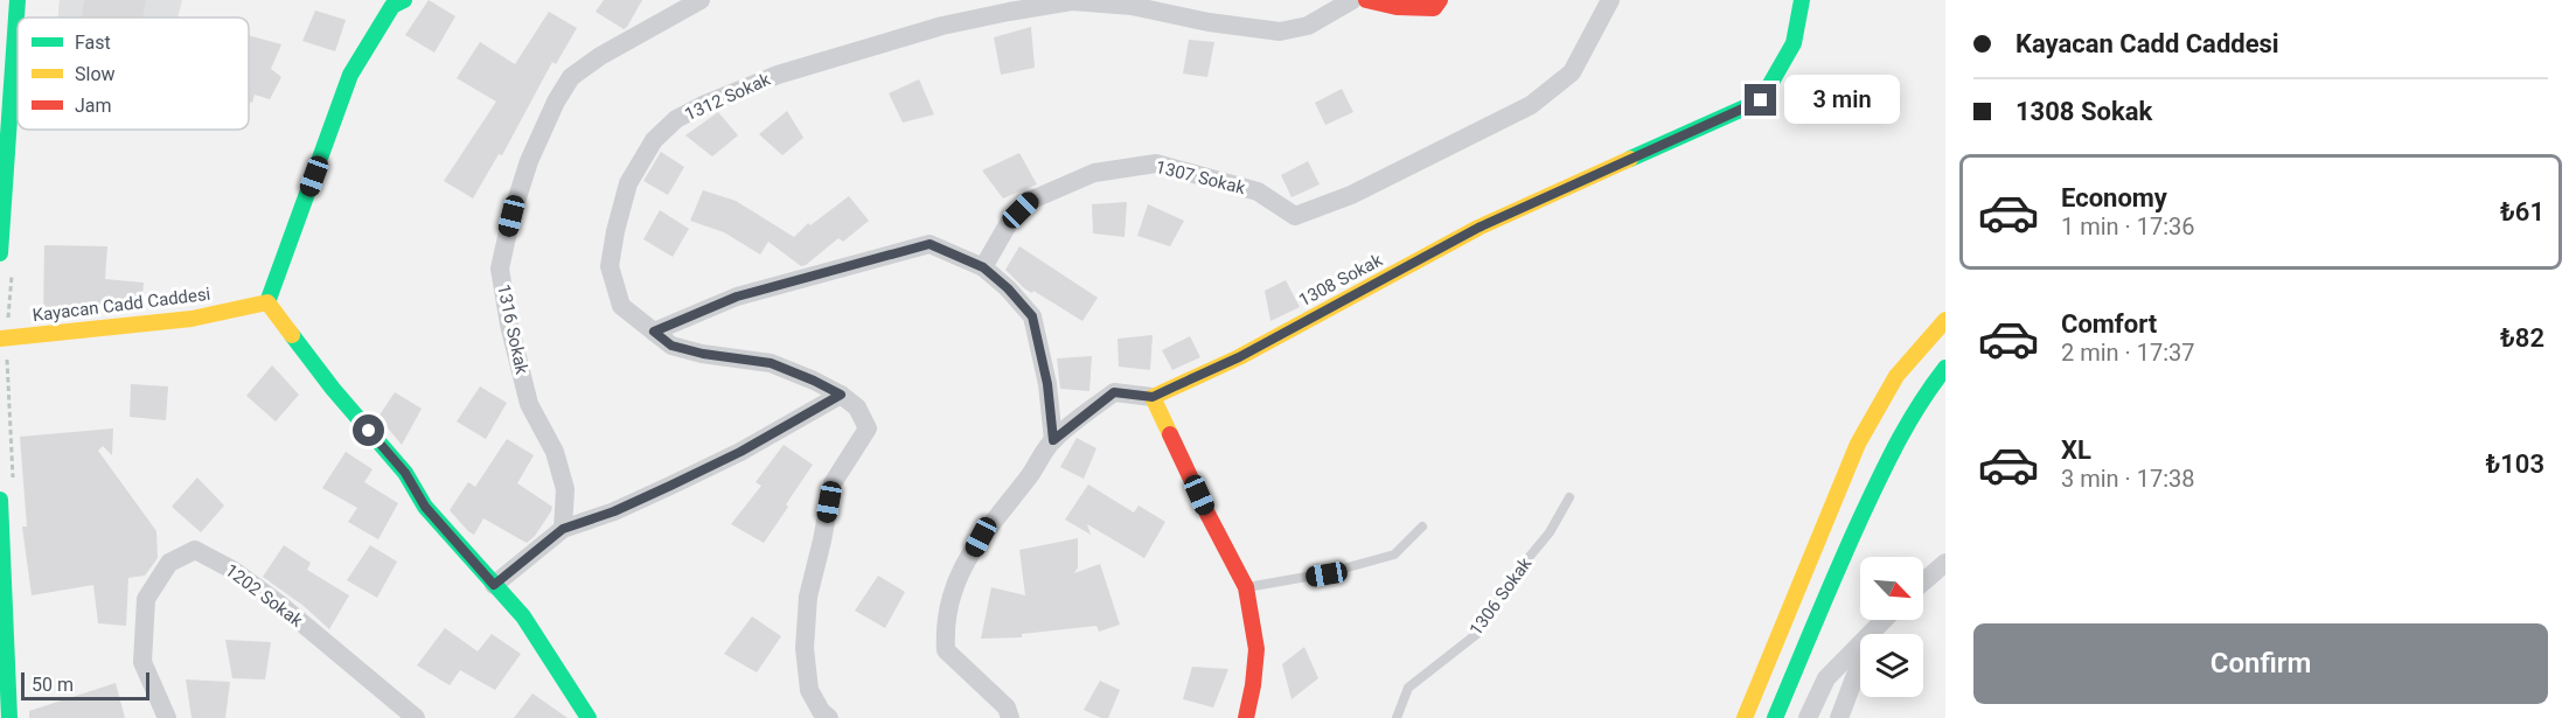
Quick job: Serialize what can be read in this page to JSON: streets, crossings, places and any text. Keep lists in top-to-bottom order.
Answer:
{
  "streets": {
    "main road": ["1308 Sokak", "Kayacan Cadd Caddesi"],
    "street": [
      "1312 Sokak",
      "1307 Sokak",
      "1316 Sokak",
      "1202 Sokak"
    ],
    "lane": ["1306 Sokak"]
  },
  "legend": ["Fast", "Slow", "Jam"],
  "scale_bar": "50 m",
  "north": "bottom right",
  "page": {
    "banner": ["Kayacan Cadd Caddesi", "1308 Sokak"],
    "bubble": "3 min",
    "list": [
      {
        "name": "Economy",
        "note": "1 min · 17:36",
        "value": "₺61"
      },
      {
        "name": "Comfort",
        "note": "2 min · 17:37",
        "value": "₺82"
      },
      {
        "name": "XL",
        "note": "3 min · 17:38",
        "value": "₺103"
      }
    ],
    "buttons": "Confirm",
    "scale": "50 m"
  }
}
